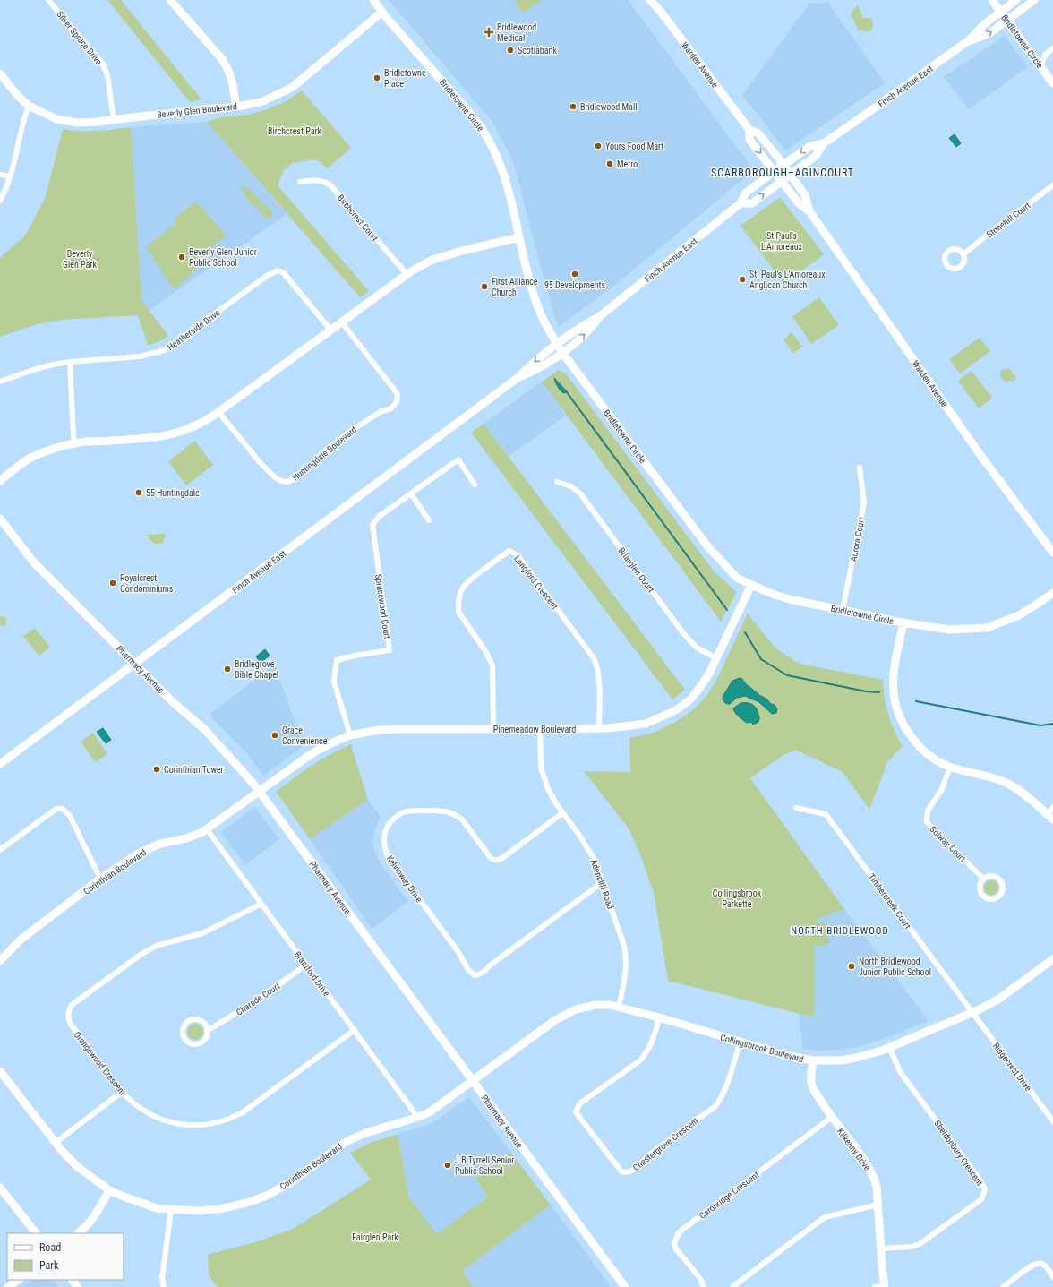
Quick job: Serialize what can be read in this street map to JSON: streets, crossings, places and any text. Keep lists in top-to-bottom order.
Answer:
{
  "streets": {
    "street": [
      "Silver Spruce Drive",
      "Bridletowne Circle",
      "Warden Avenue",
      "Finch Avenue East",
      "Beverly Glen Boulevard",
      "Birchcrest Court",
      "Stonehill Court",
      "Heatherside Drive",
      "Huntingdale Boulevard",
      "Aurora Court",
      "Briarglen Court",
      "Longford Crescent",
      "Sprucewood Court",
      "Pharmacy Avenue",
      "Pinemeadow Boulevard",
      "Solway Court",
      "Corinthian Boulevard",
      "Kelvinway Drive",
      "Adencliff Road",
      "Timbercreek Court",
      "Brantford Drive",
      "Charade Court",
      "Collingsbrook Boulevard",
      "Orangewood Crescent",
      "Ridgecrest Drive",
      "Chestergrove Crescent",
      "Kilkenny Drive",
      "Sheldonbury Crescent",
      "Caronridge Crescent"
    ]
  },
  "crossings": [
    ["Silver Spruce Drive", "Beverly Glen Boulevard"],
    ["Bridletowne Circle", "Finch Avenue East"],
    ["Bridletowne Circle", "Beverly Glen Boulevard"],
    ["Bridletowne Circle", "Aurora Court"],
    ["Bridletowne Circle", "Pinemeadow Boulevard"],
    ["Warden Avenue", "Finch Avenue East"],
    ["Finch Avenue East", "Pharmacy Avenue"],
    ["Briarglen Court", "Pinemeadow Boulevard"],
    ["Longford Crescent", "Pinemeadow Boulevard"],
    ["Sprucewood Court", "Pinemeadow Boulevard"],
    ["Pharmacy Avenue", "Pinemeadow Boulevard"],
    ["Pharmacy Avenue", "Corinthian Boulevard"],
    ["Pharmacy Avenue", "Collingsbrook Boulevard"],
    ["Pinemeadow Boulevard", "Corinthian Boulevard"],
    ["Pinemeadow Boulevard", "Adencliff Road"],
    ["Corinthian Boulevard", "Brantford Drive"],
    ["Corinthian Boulevard", "Collingsbrook Boulevard"],
    ["Kelvinway Drive", "Adencliff Road"],
    ["Adencliff Road", "Collingsbrook Boulevard"],
    ["Timbercreek Court", "Collingsbrook Boulevard"],
    ["Timbercreek Court", "Ridgecrest Drive"],
    ["Brantford Drive", "Charade Court"],
    ["Brantford Drive", "Orangewood Crescent"],
    ["Collingsbrook Boulevard", "Ridgecrest Drive"],
    ["Collingsbrook Boulevard", "Chestergrove Crescent"],
    ["Collingsbrook Boulevard", "Kilkenny Drive"],
    ["Collingsbrook Boulevard", "Sheldonbury Crescent"],
    ["Kilkenny Drive", "Sheldonbury Crescent"],
    ["Kilkenny Drive", "Caronridge Crescent"]
  ],
  "districts": ["SCARBOROUGH–AGINCOURT", "NORTH BRIDLEWOOD"],
  "parks": [
    "Birchcrest Park",
    "St Paul's L'Amoreaux",
    "Beverly Glen Park",
    "Collingsbrook Parkette",
    "Fairglen Park"
  ],
  "places": {
    "health": ["Bridlewood Medical"],
    "other": [
      "Scotiabank",
      "Bridletowne Place",
      "Bridlewood Mall",
      "Yours Food Mart",
      "Metro",
      "Beverly Glen Junior Public School",
      "95 Developments",
      "St. Paul's L'Amoreaux Anglican Church",
      "First Alliance Church",
      "55 Huntingdale",
      "Royalcrest Condominiums",
      "Bridlegrove Bible Chapel",
      "Grace Convenience",
      "Corinthian Tower",
      "North Bridlewood Junior Public School",
      "J B Tyrrell Senior Public School"
    ]
  },
  "legend": ["Road", "Park"]
}
